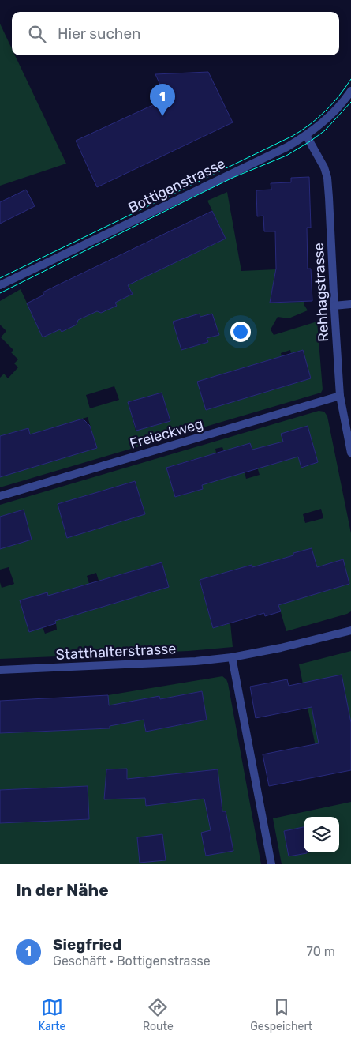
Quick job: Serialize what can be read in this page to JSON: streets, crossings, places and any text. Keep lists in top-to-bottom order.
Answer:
{
  "streets": {
    "street": [
      "Bottigenstrasse",
      "Rehhagstrasse",
      "Freieckweg",
      "Statthalterstrasse"
    ]
  },
  "crossings": [
    ["Bottigenstrasse", "Rehhagstrasse"],
    ["Rehhagstrasse", "Freieckweg"]
  ],
  "page": {
    "search": "Hier suchen",
    "pins": "1",
    "heading": "In der Nähe",
    "list": [
      {
        "mark": "1",
        "name": "Siegfried",
        "note": "Geschäft · Bottigenstrasse",
        "value": "70 m"
      }
    ],
    "nav": ["Karte", "Route", "Gespeichert"]
  }
}
